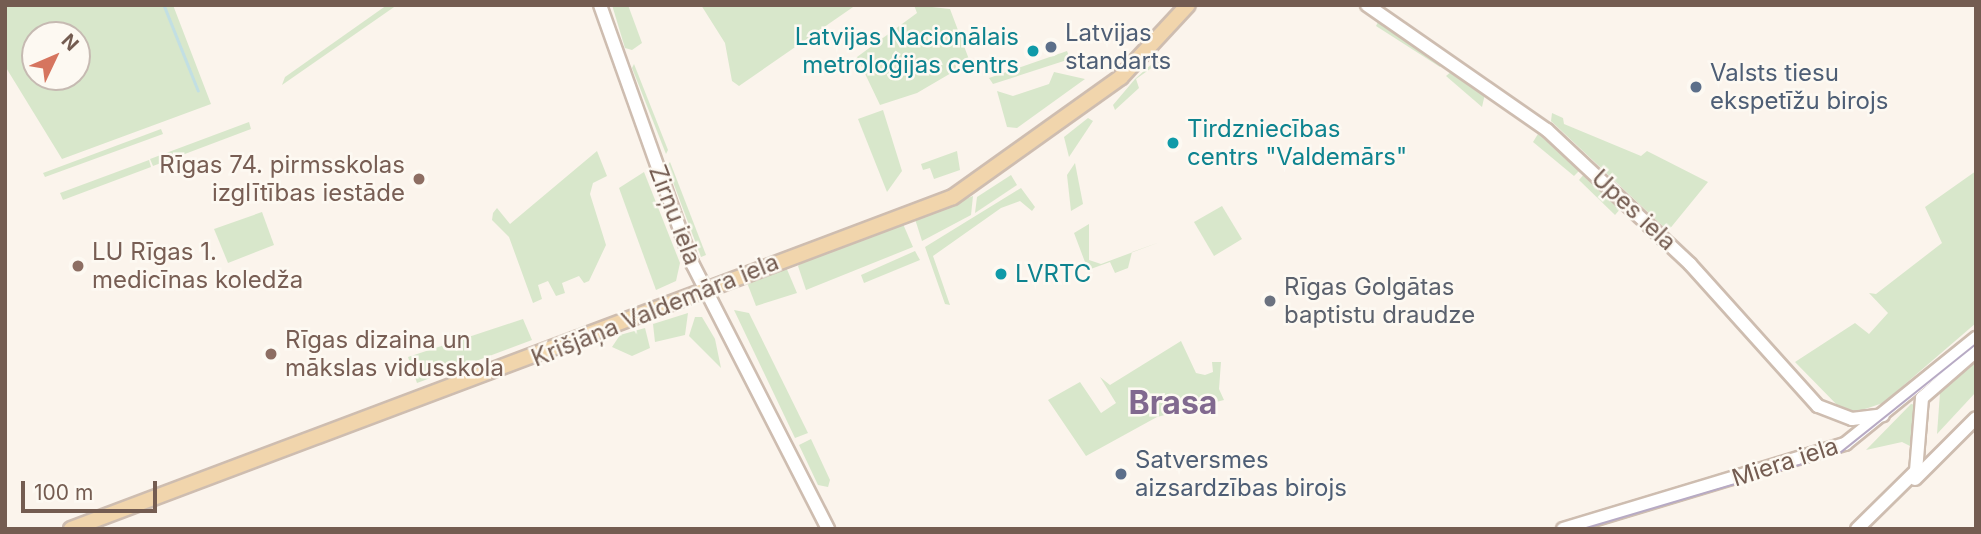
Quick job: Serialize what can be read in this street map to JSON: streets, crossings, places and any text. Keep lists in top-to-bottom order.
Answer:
{
  "streets": {
    "main road": ["Krišjāņa Valdemāra iela"],
    "street": ["Upes iela", "Zirņu iela", "Miera iela"]
  },
  "crossings": [
    ["Upes iela", "Miera iela"],
    ["Zirņu iela", "Krišjāņa Valdemāra iela"]
  ],
  "districts": ["Brasa"],
  "places": [
    "Latvijas standarts",
    "Latvijas Nacionālais metroloģijas centrs",
    "Valsts tiesu ekspetīžu birojs",
    "Tirdzniecības centrs \"Valdemārs\"",
    "Rīgas 74. pirmsskolas izglītības iestāde",
    "LU Rīgas 1. medicīnas koledža",
    "LVRTC",
    "Rīgas Golgātas baptistu draudze",
    "Rīgas dizaina un mākslas vidusskola",
    "Satversmes aizsardzības birojs"
  ],
  "scale_bar": "100 m",
  "north": "top right"
}
